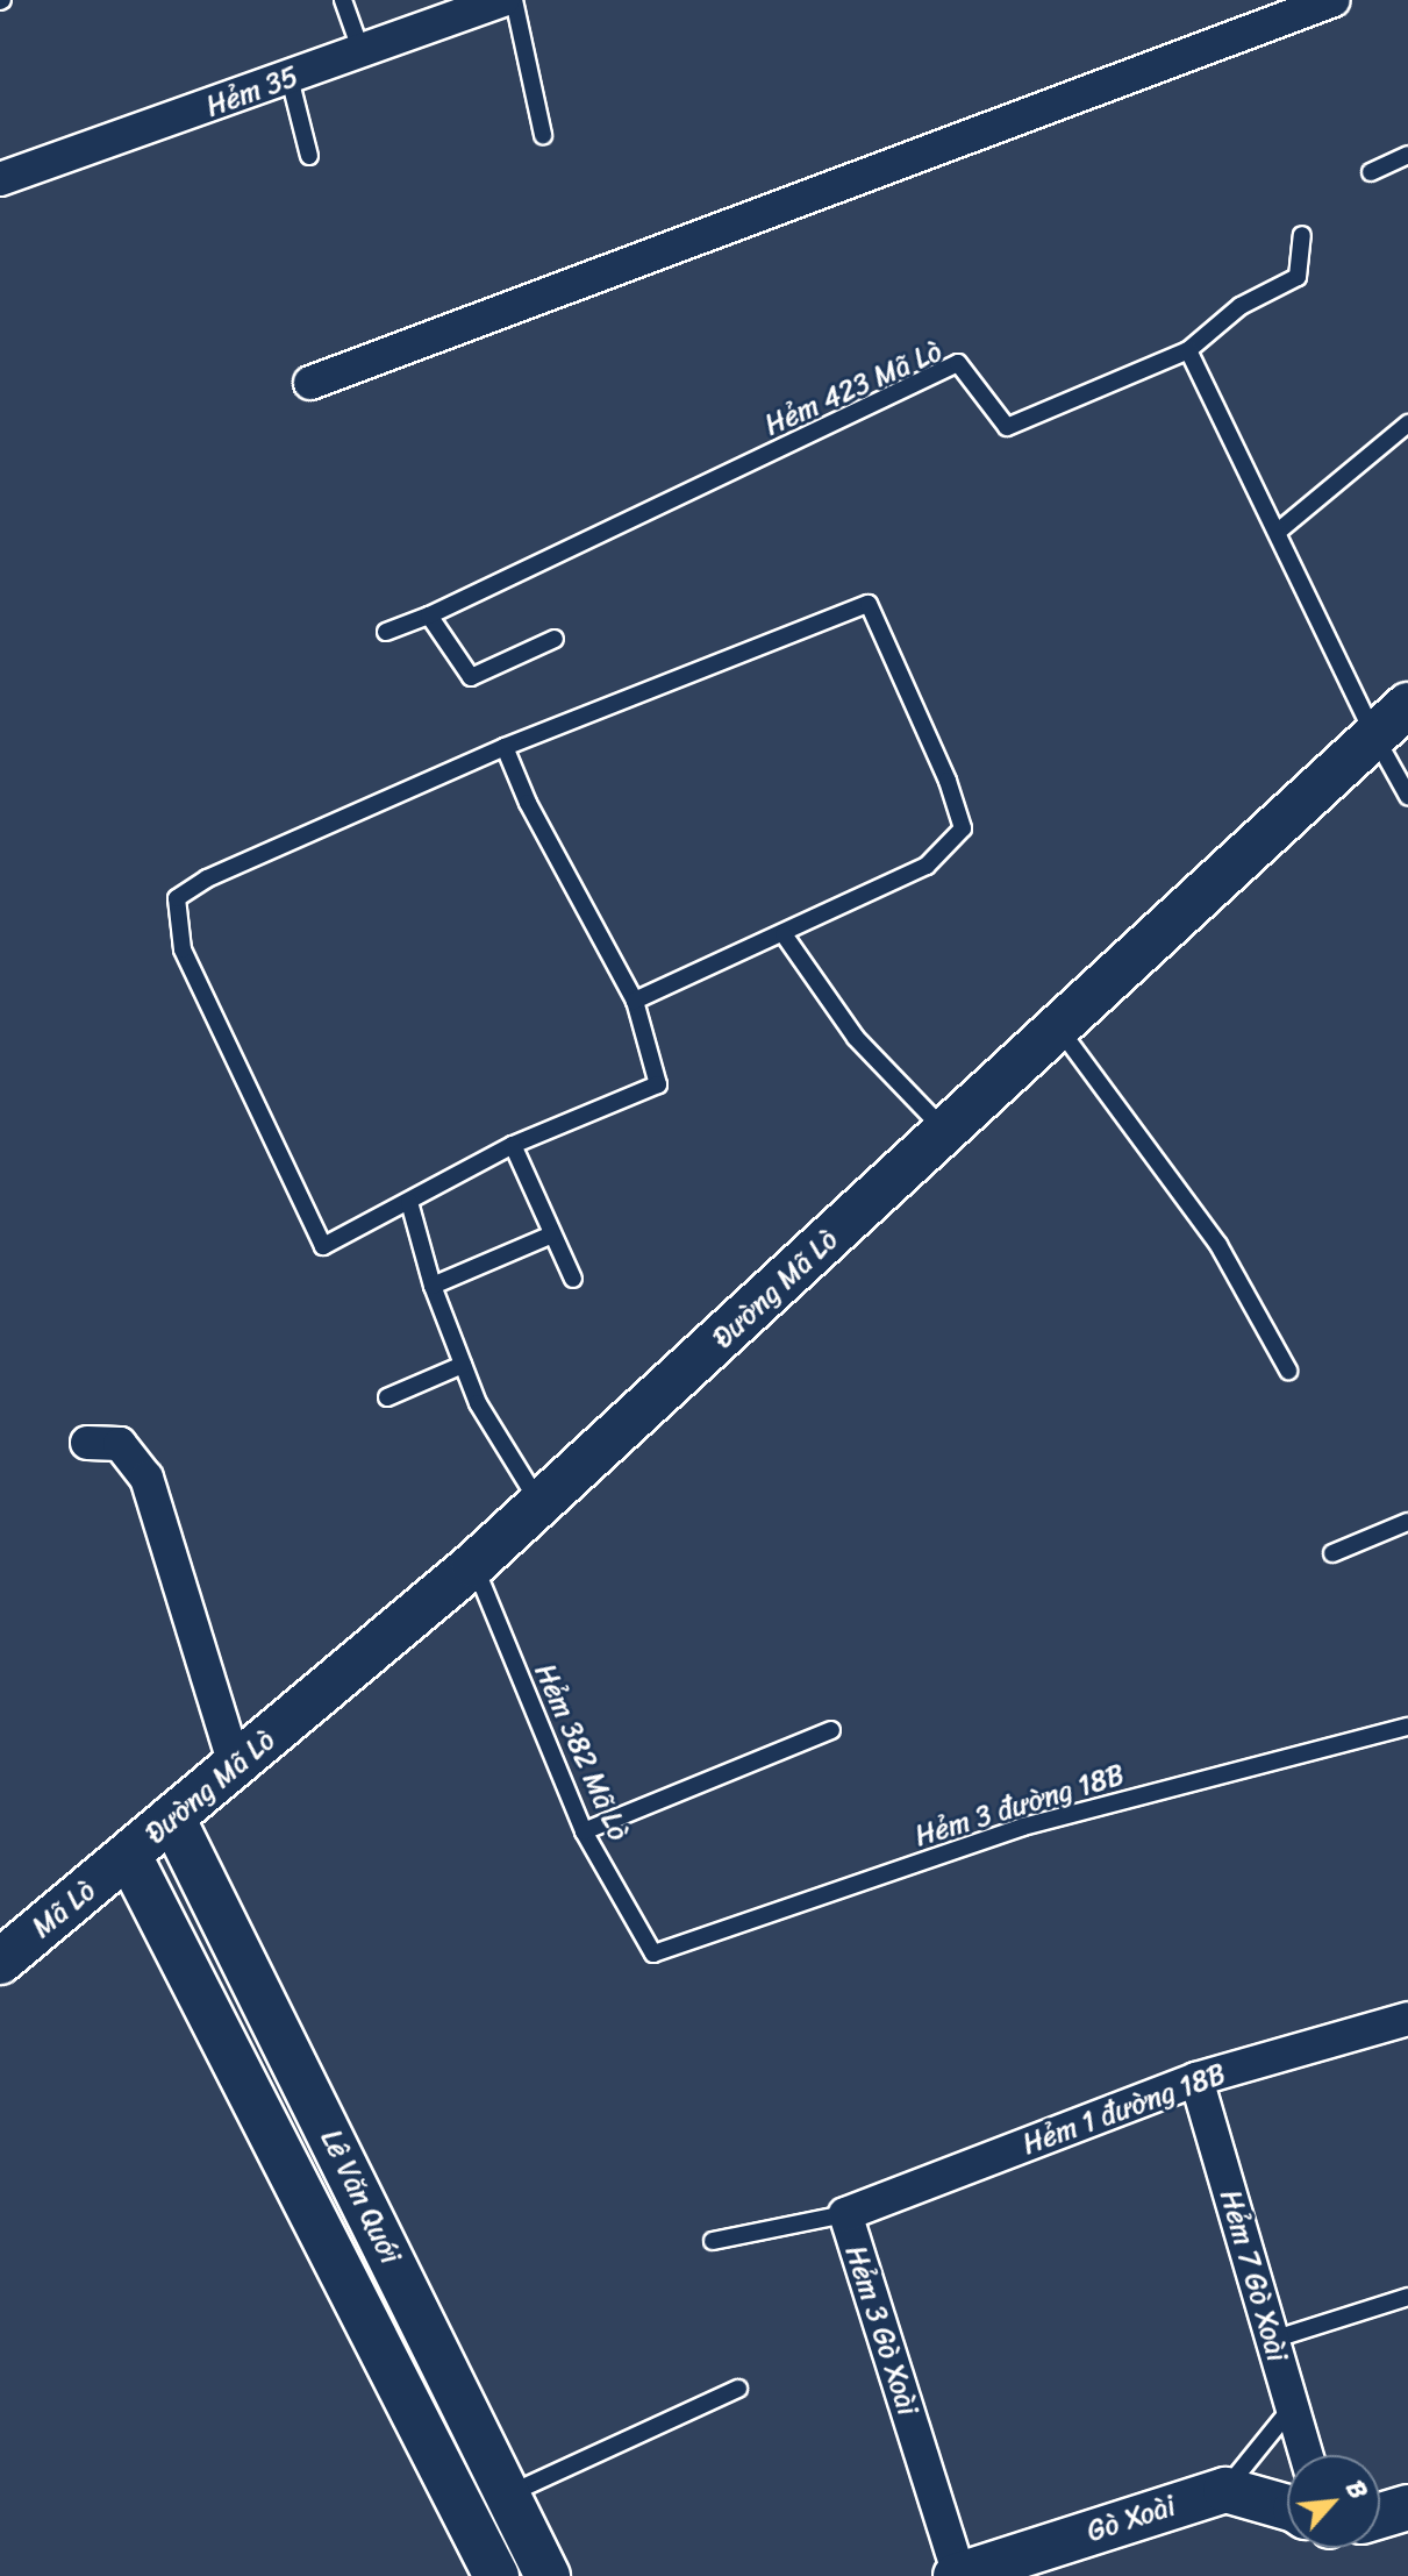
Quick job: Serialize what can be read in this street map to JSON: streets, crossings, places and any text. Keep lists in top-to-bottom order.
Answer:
{
  "streets": {
    "main road": [
      "Đường Mã Lò",
      "Mã Lò",
      "Lê Văn Quới",
      "Gò Xoài"
    ],
    "street": [
      "Hẻm 35",
      "Hẻm 1 đường 18B",
      "Hẻm 7 Gò Xoài",
      "Hẻm 3 Gò Xoài"
    ],
    "lane": ["Hẻm 423 Mã Lò", "Hẻm 382 Mã Lò", "Hẻm 3 đường 18B"]
  },
  "crossings": [
    ["Đường Mã Lò", "Hẻm 382 Mã Lò"],
    ["Đường Mã Lò", "Mã Lò"],
    ["Đường Mã Lò", "Lê Văn Quới"],
    ["Hẻm 382 Mã Lò", "Hẻm 3 đường 18B"],
    ["Mã Lò", "Lê Văn Quới"],
    ["Hẻm 1 đường 18B", "Hẻm 7 Gò Xoài"],
    ["Hẻm 1 đường 18B", "Hẻm 3 Gò Xoài"],
    ["Hẻm 3 Gò Xoài", "Gò Xoài"]
  ],
  "north": "top right"
}
